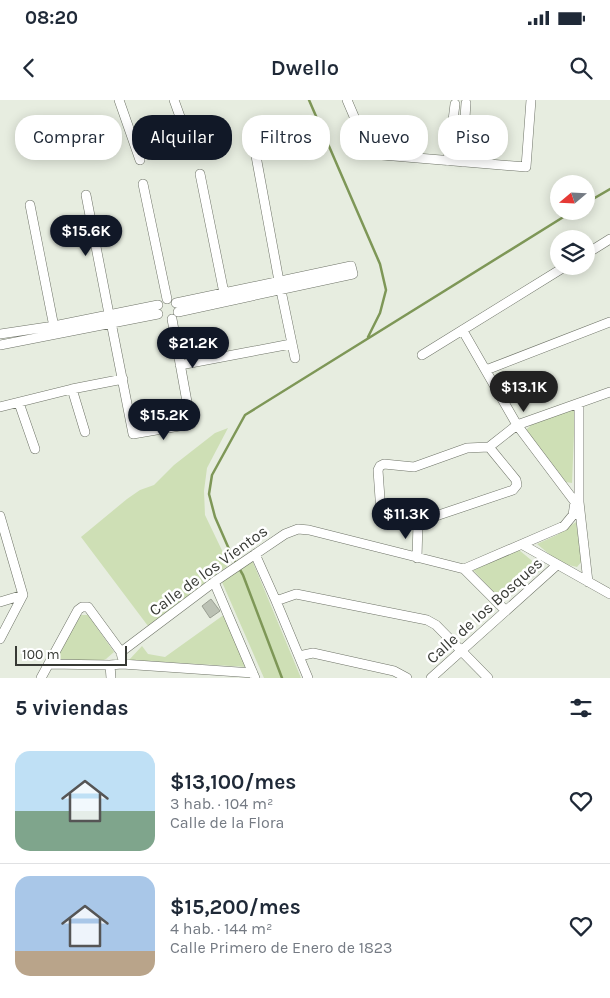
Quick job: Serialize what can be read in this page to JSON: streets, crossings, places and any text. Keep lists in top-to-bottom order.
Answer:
{
  "streets": {
    "street": ["Calle de los Vientos", "Calle de los Bosques"]
  },
  "scale_bar": "100 m",
  "north": "left",
  "page": {
    "status": "08:20",
    "header": "Dwello",
    "chip": [
      "Comprar",
      "Alquilar",
      "Filtros",
      "Nuevo",
      "Piso"
    ],
    "price": [
      "$15.6K",
      "$21.2K",
      "$13.1K",
      "$15.2K",
      "$11.3K"
    ],
    "scale": "100 m",
    "heading": "5 viviendas",
    "list": [
      {
        "name": "$13,100/mes",
        "note": "3 hab. · 104 m² · Calle de la Flora"
      },
      {
        "name": "$15,200/mes",
        "note": "4 hab. · 144 m² · Calle Primero de Enero de 1823"
      }
    ]
  }
}
